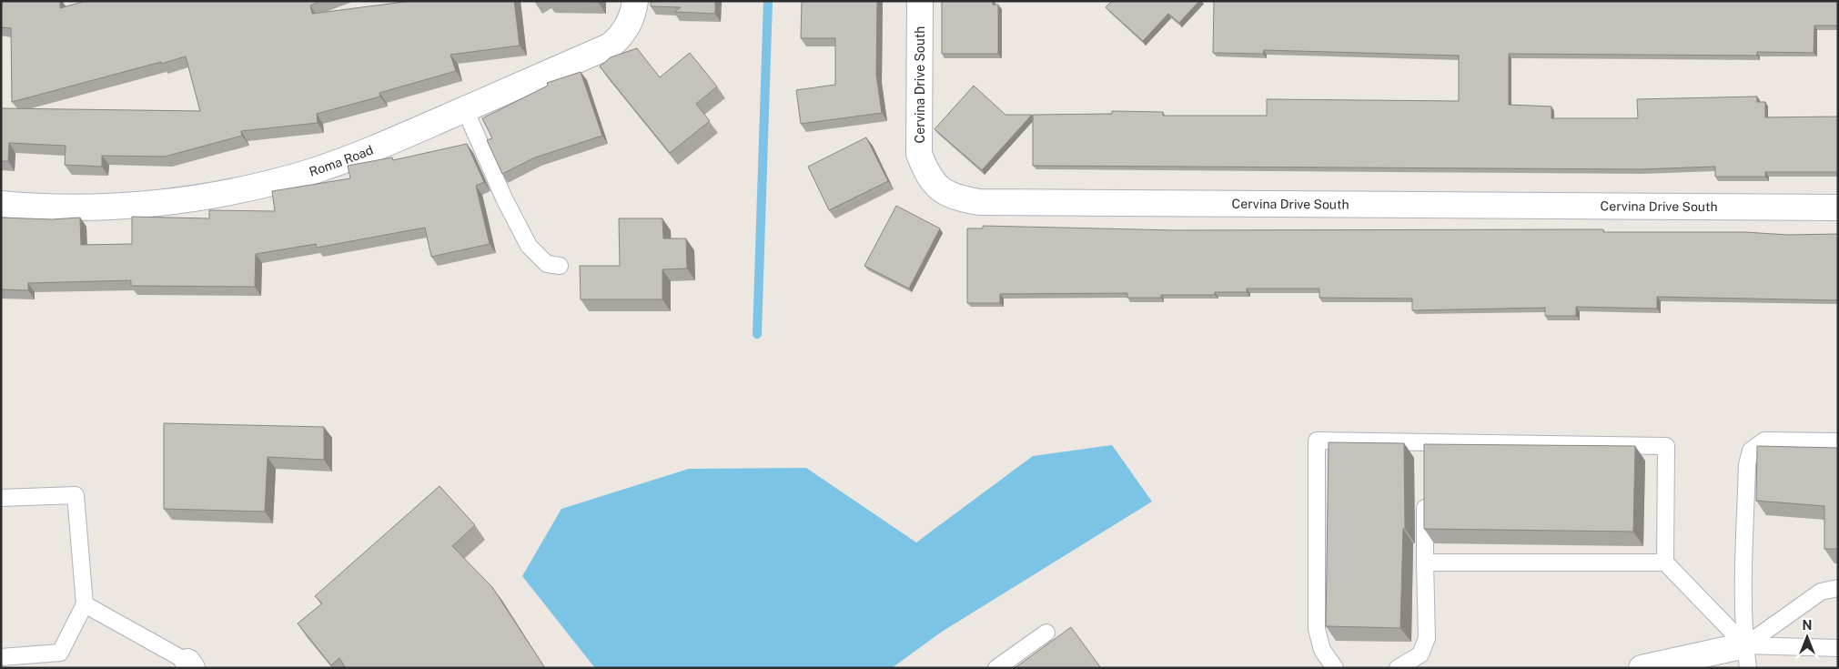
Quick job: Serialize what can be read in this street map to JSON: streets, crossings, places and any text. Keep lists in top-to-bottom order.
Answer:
{
  "streets": {
    "street": ["Cervina Drive South", "Roma Road"]
  },
  "north": "top"
}
